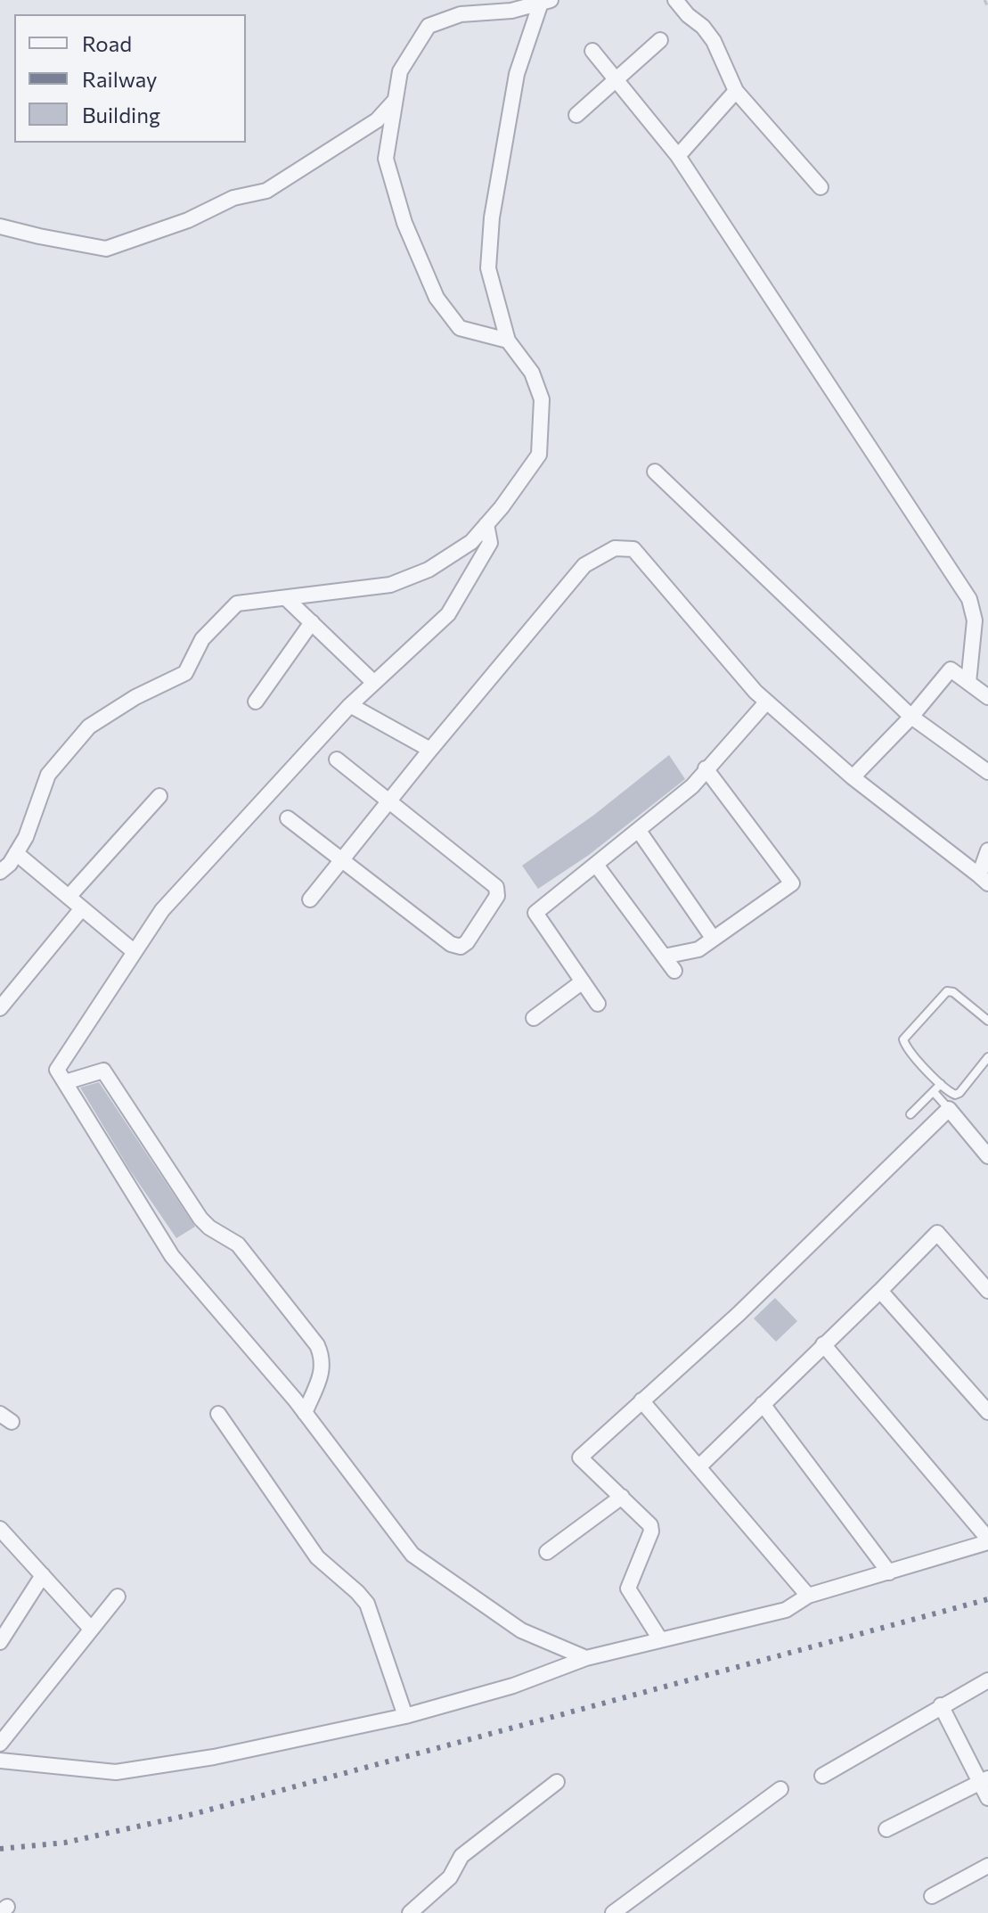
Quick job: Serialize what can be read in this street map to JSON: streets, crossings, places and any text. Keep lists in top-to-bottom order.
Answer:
{
  "legend": ["Road", "Railway", "Building"]
}
